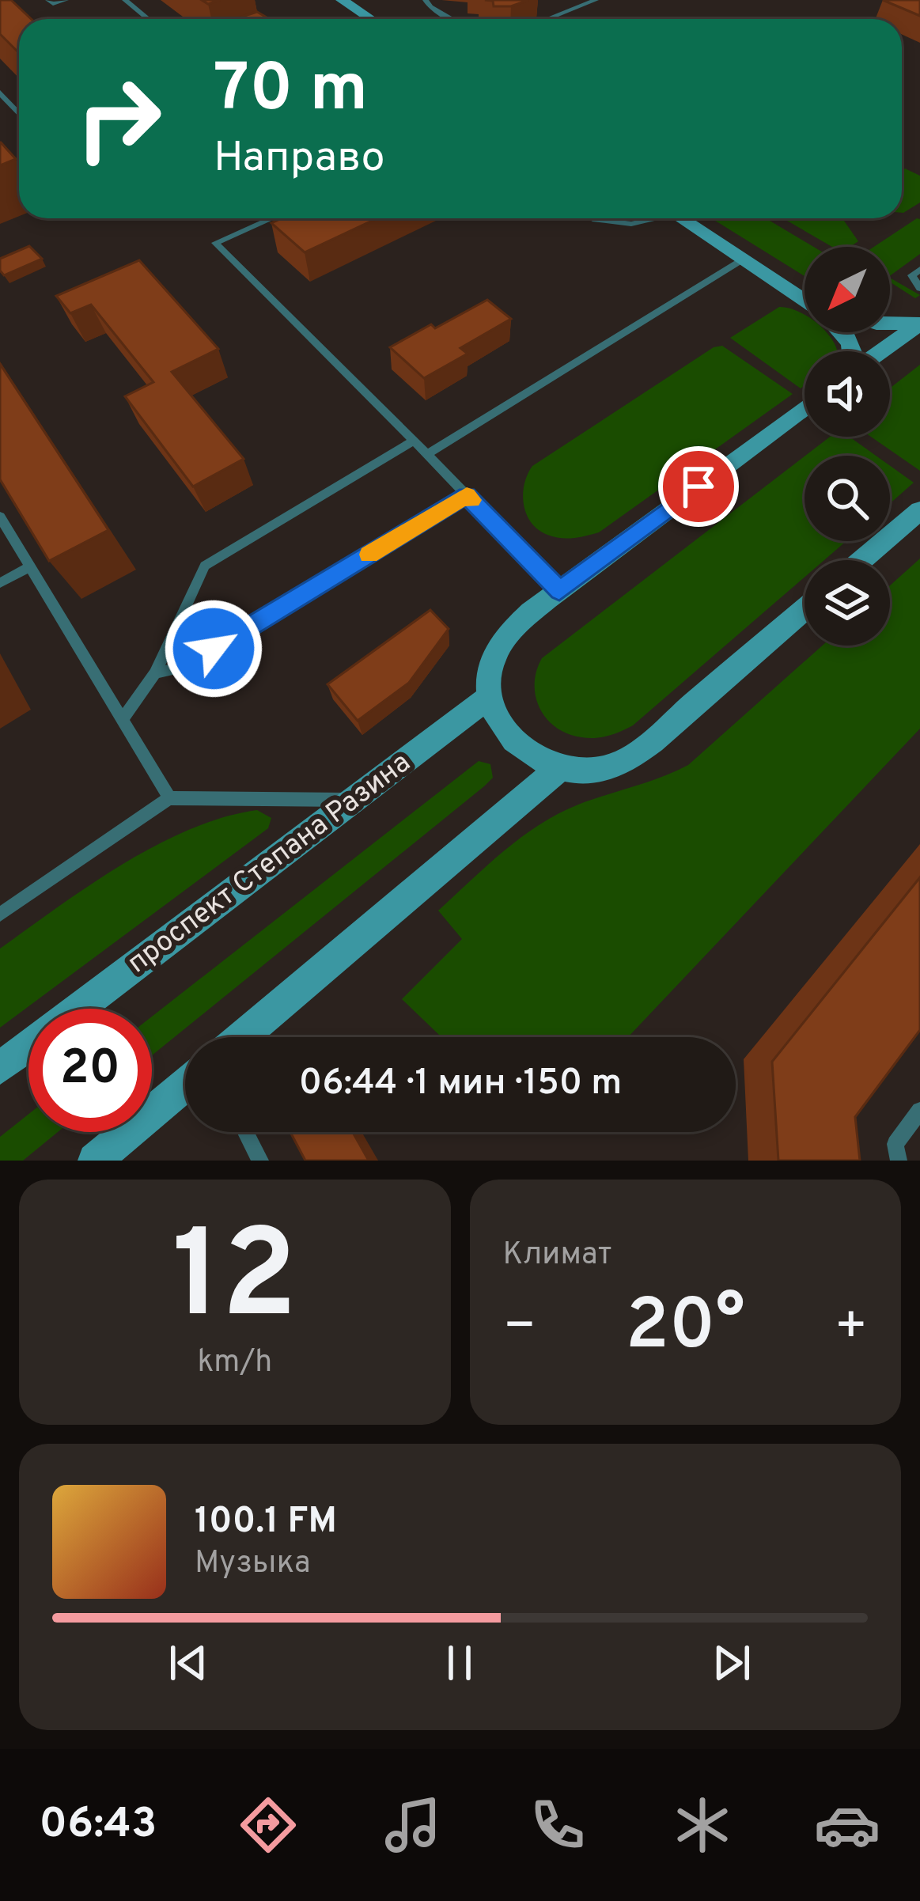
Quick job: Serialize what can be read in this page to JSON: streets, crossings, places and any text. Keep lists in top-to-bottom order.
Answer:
{
  "streets": {
    "main road": ["проспект Степана Разина"]
  },
  "north": "bottom left",
  "page": {
    "turn": ["70 m", "Направо"],
    "limit": "20",
    "trip": "06:44 · 1 мин · 150 m",
    "tile": [
      ["12", "km/h"],
      "Климат"
    ],
    "heat": ["−", "20°", "+"],
    "song": ["100.1 FM", "Музыка"],
    "tabs": "06:43"
  }
}
